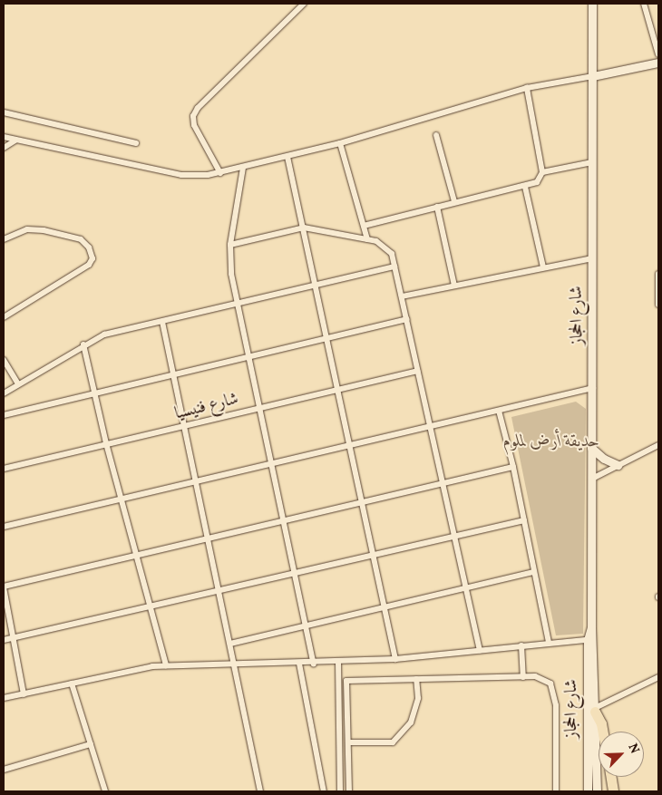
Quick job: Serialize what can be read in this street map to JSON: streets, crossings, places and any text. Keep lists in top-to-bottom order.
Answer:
{
  "streets": {
    "main road": ["شارع الحجاز"],
    "street": ["شارع فنيسيا"]
  },
  "parks": ["حديقة أرض لملوم"],
  "north": "top right"
}
